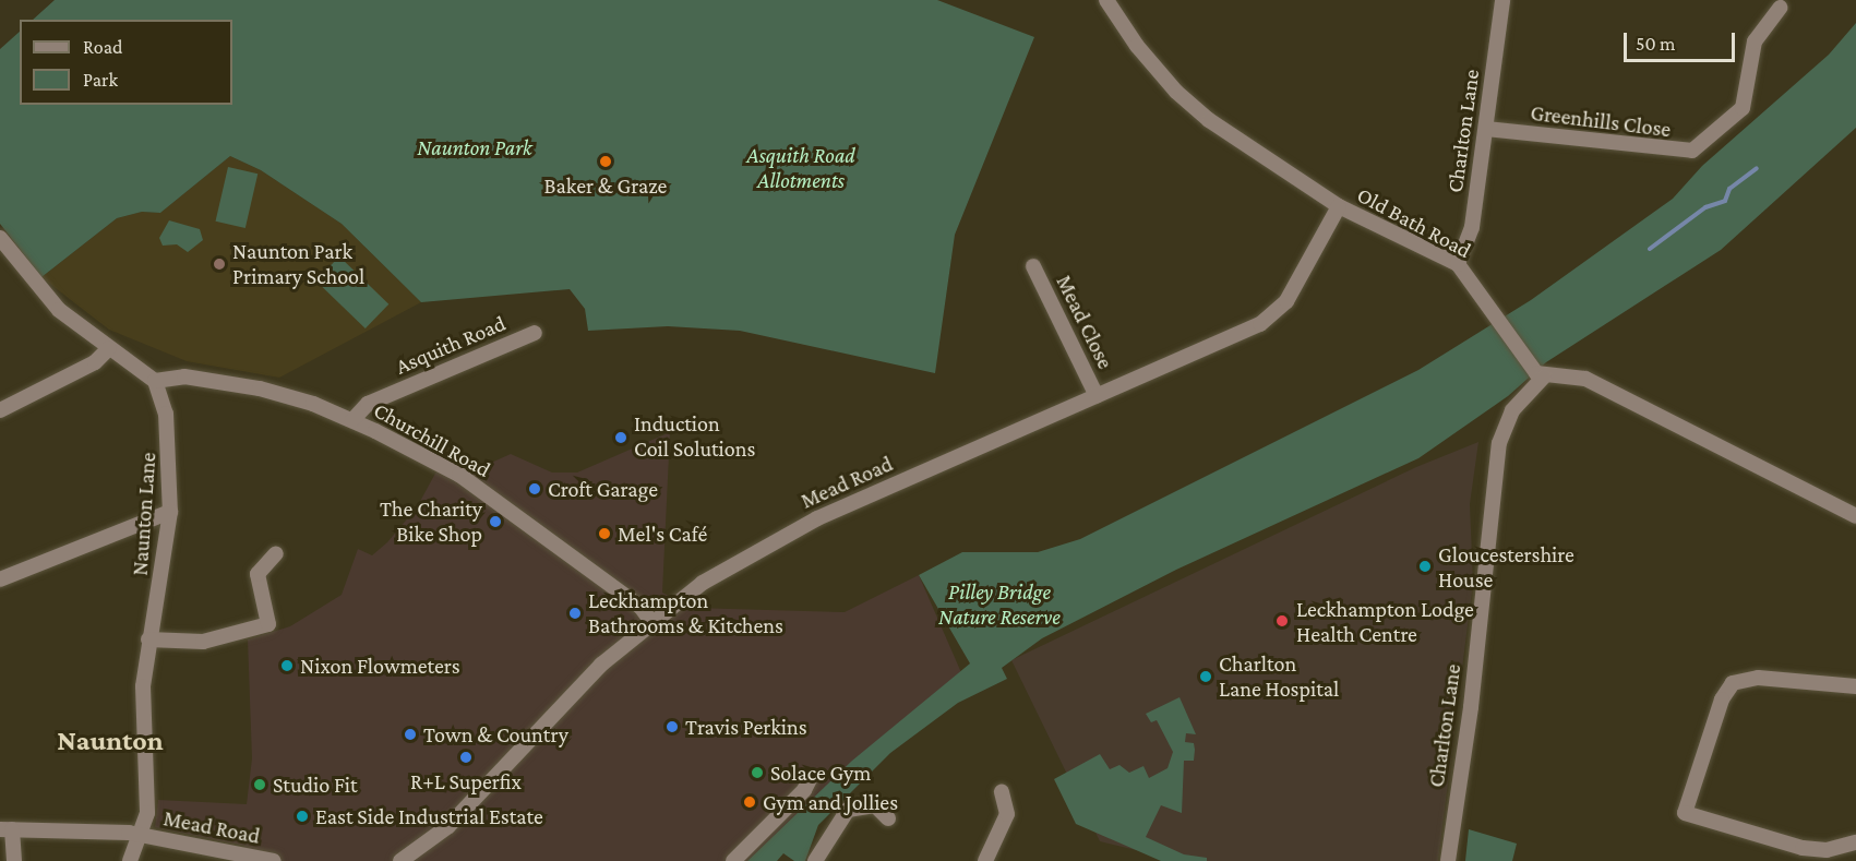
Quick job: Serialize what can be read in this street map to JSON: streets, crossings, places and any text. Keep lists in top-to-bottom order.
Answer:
{
  "streets": {
    "street": [
      "Greenhills Close",
      "Charlton Lane",
      "Old Bath Road",
      "Mead Close",
      "Asquith Road",
      "Churchill Road",
      "Mead Road",
      "Naunton Lane"
    ]
  },
  "crossings": [
    ["Greenhills Close", "Charlton Lane"],
    ["Charlton Lane", "Old Bath Road"],
    ["Old Bath Road", "Mead Road"],
    ["Mead Close", "Mead Road"],
    ["Asquith Road", "Churchill Road"],
    ["Churchill Road", "Mead Road"],
    ["Churchill Road", "Naunton Lane"],
    ["Mead Road", "Naunton Lane"]
  ],
  "districts": ["Naunton"],
  "parks": ["Naunton Park", "Asquith Road Allotments", "Pilley Bridge Nature Reserve"],
  "places": [
    "Baker & Graze",
    "Naunton Park Primary School",
    "Induction Coil Solutions",
    "Croft Garage",
    "The Charity Bike Shop",
    "Mel's Café",
    "Gloucestershire House",
    "Leckhampton Bathrooms & Kitchens",
    "Leckhampton Lodge Health Centre",
    "Nixon Flowmeters",
    "Charlton Lane Hospital",
    "Travis Perkins",
    "Town & Country",
    "R+L Superfix",
    "Solace Gym",
    "Studio Fit",
    "Gym and Jollies",
    "East Side Industrial Estate"
  ],
  "legend": ["Road", "Park"],
  "scale_bar": "50 m"
}
